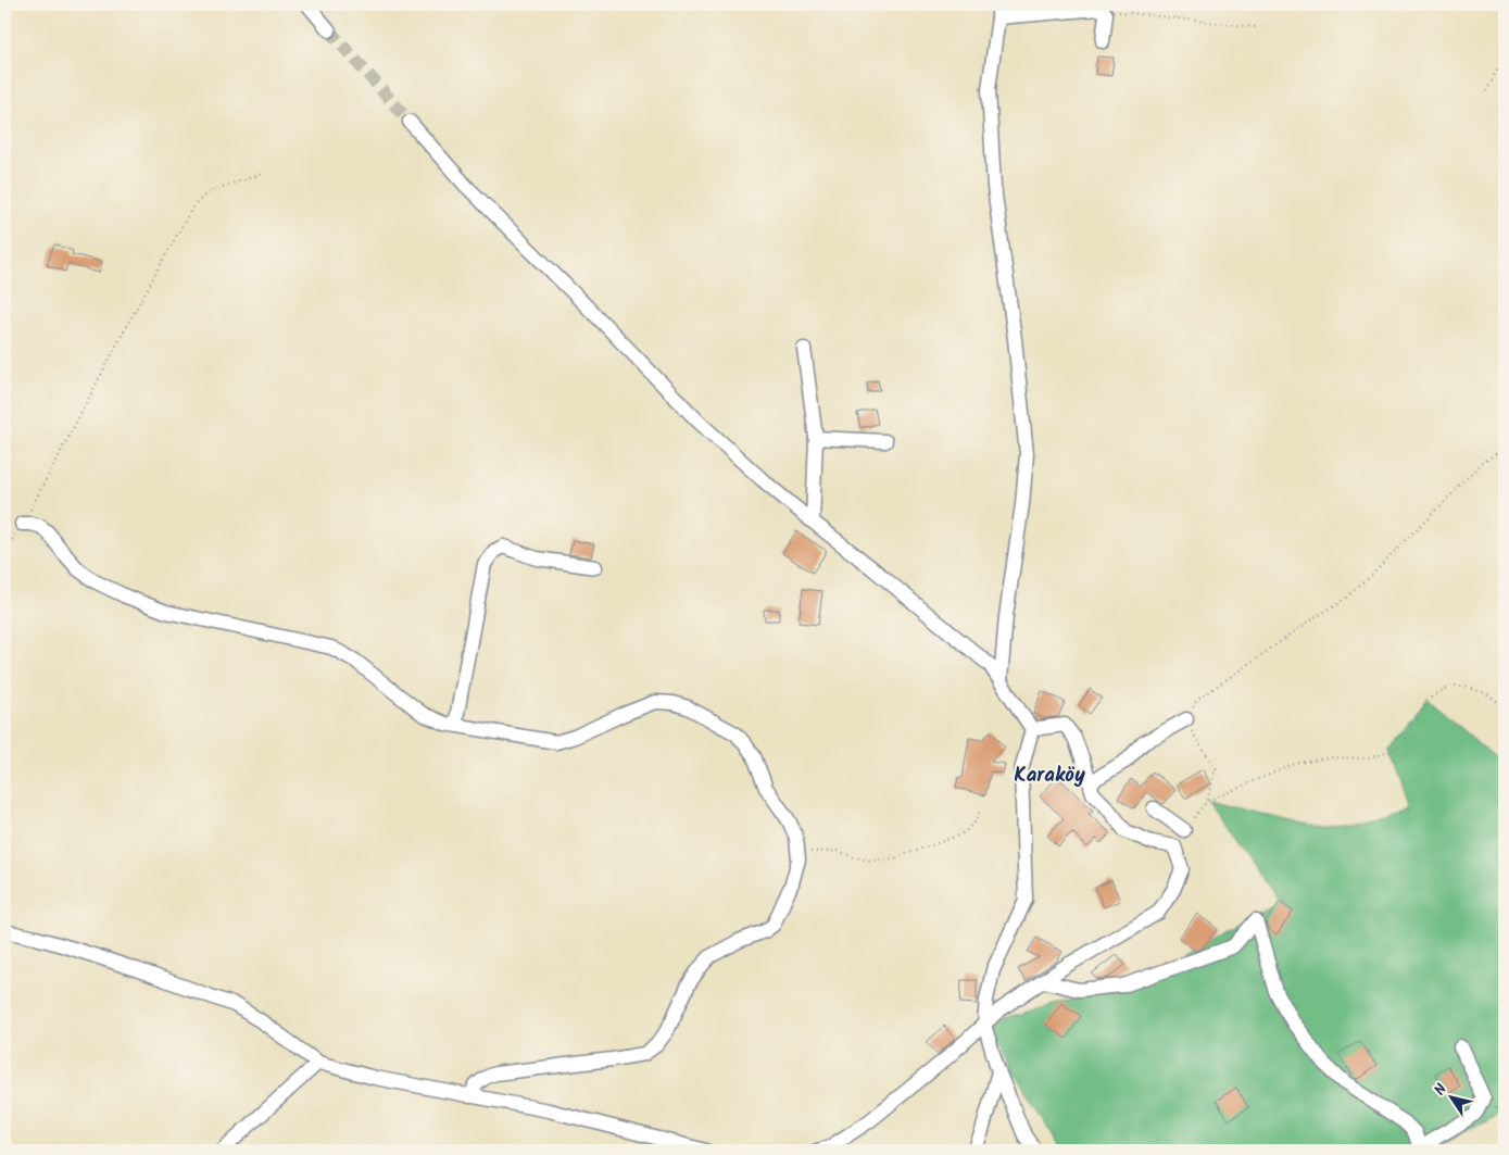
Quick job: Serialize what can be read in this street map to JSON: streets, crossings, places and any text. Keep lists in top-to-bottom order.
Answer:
{
  "districts": ["Karaköy"],
  "north": "top left"
}
